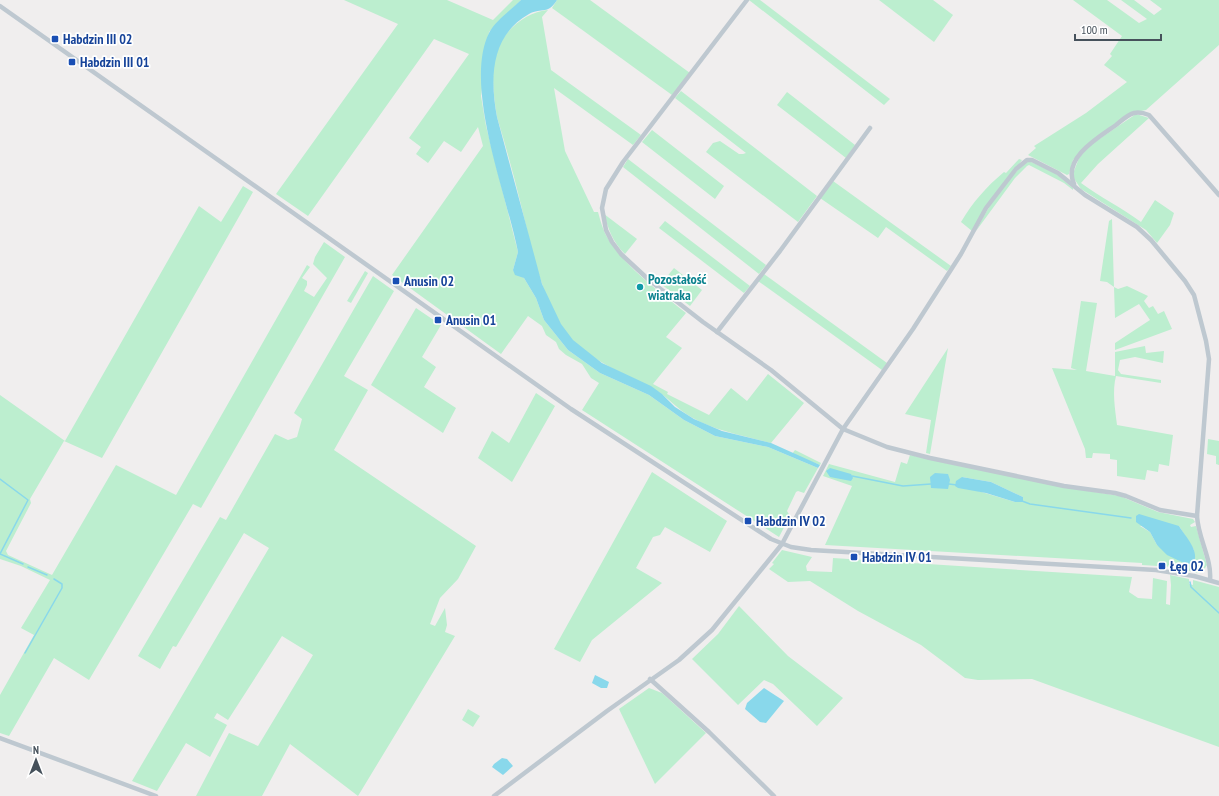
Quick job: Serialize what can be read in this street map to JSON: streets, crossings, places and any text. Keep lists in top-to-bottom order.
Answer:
{
  "places": {
    "transit": [
      "Habdzin III 02",
      "Habdzin III 01",
      "Anusin 02",
      "Anusin 01",
      "Habdzin IV 02",
      "Habdzin IV 01",
      "Łęg 02"
    ],
    "other": ["Pozostałość wiatraka"]
  },
  "scale_bar": "100 m",
  "north": "top"
}
